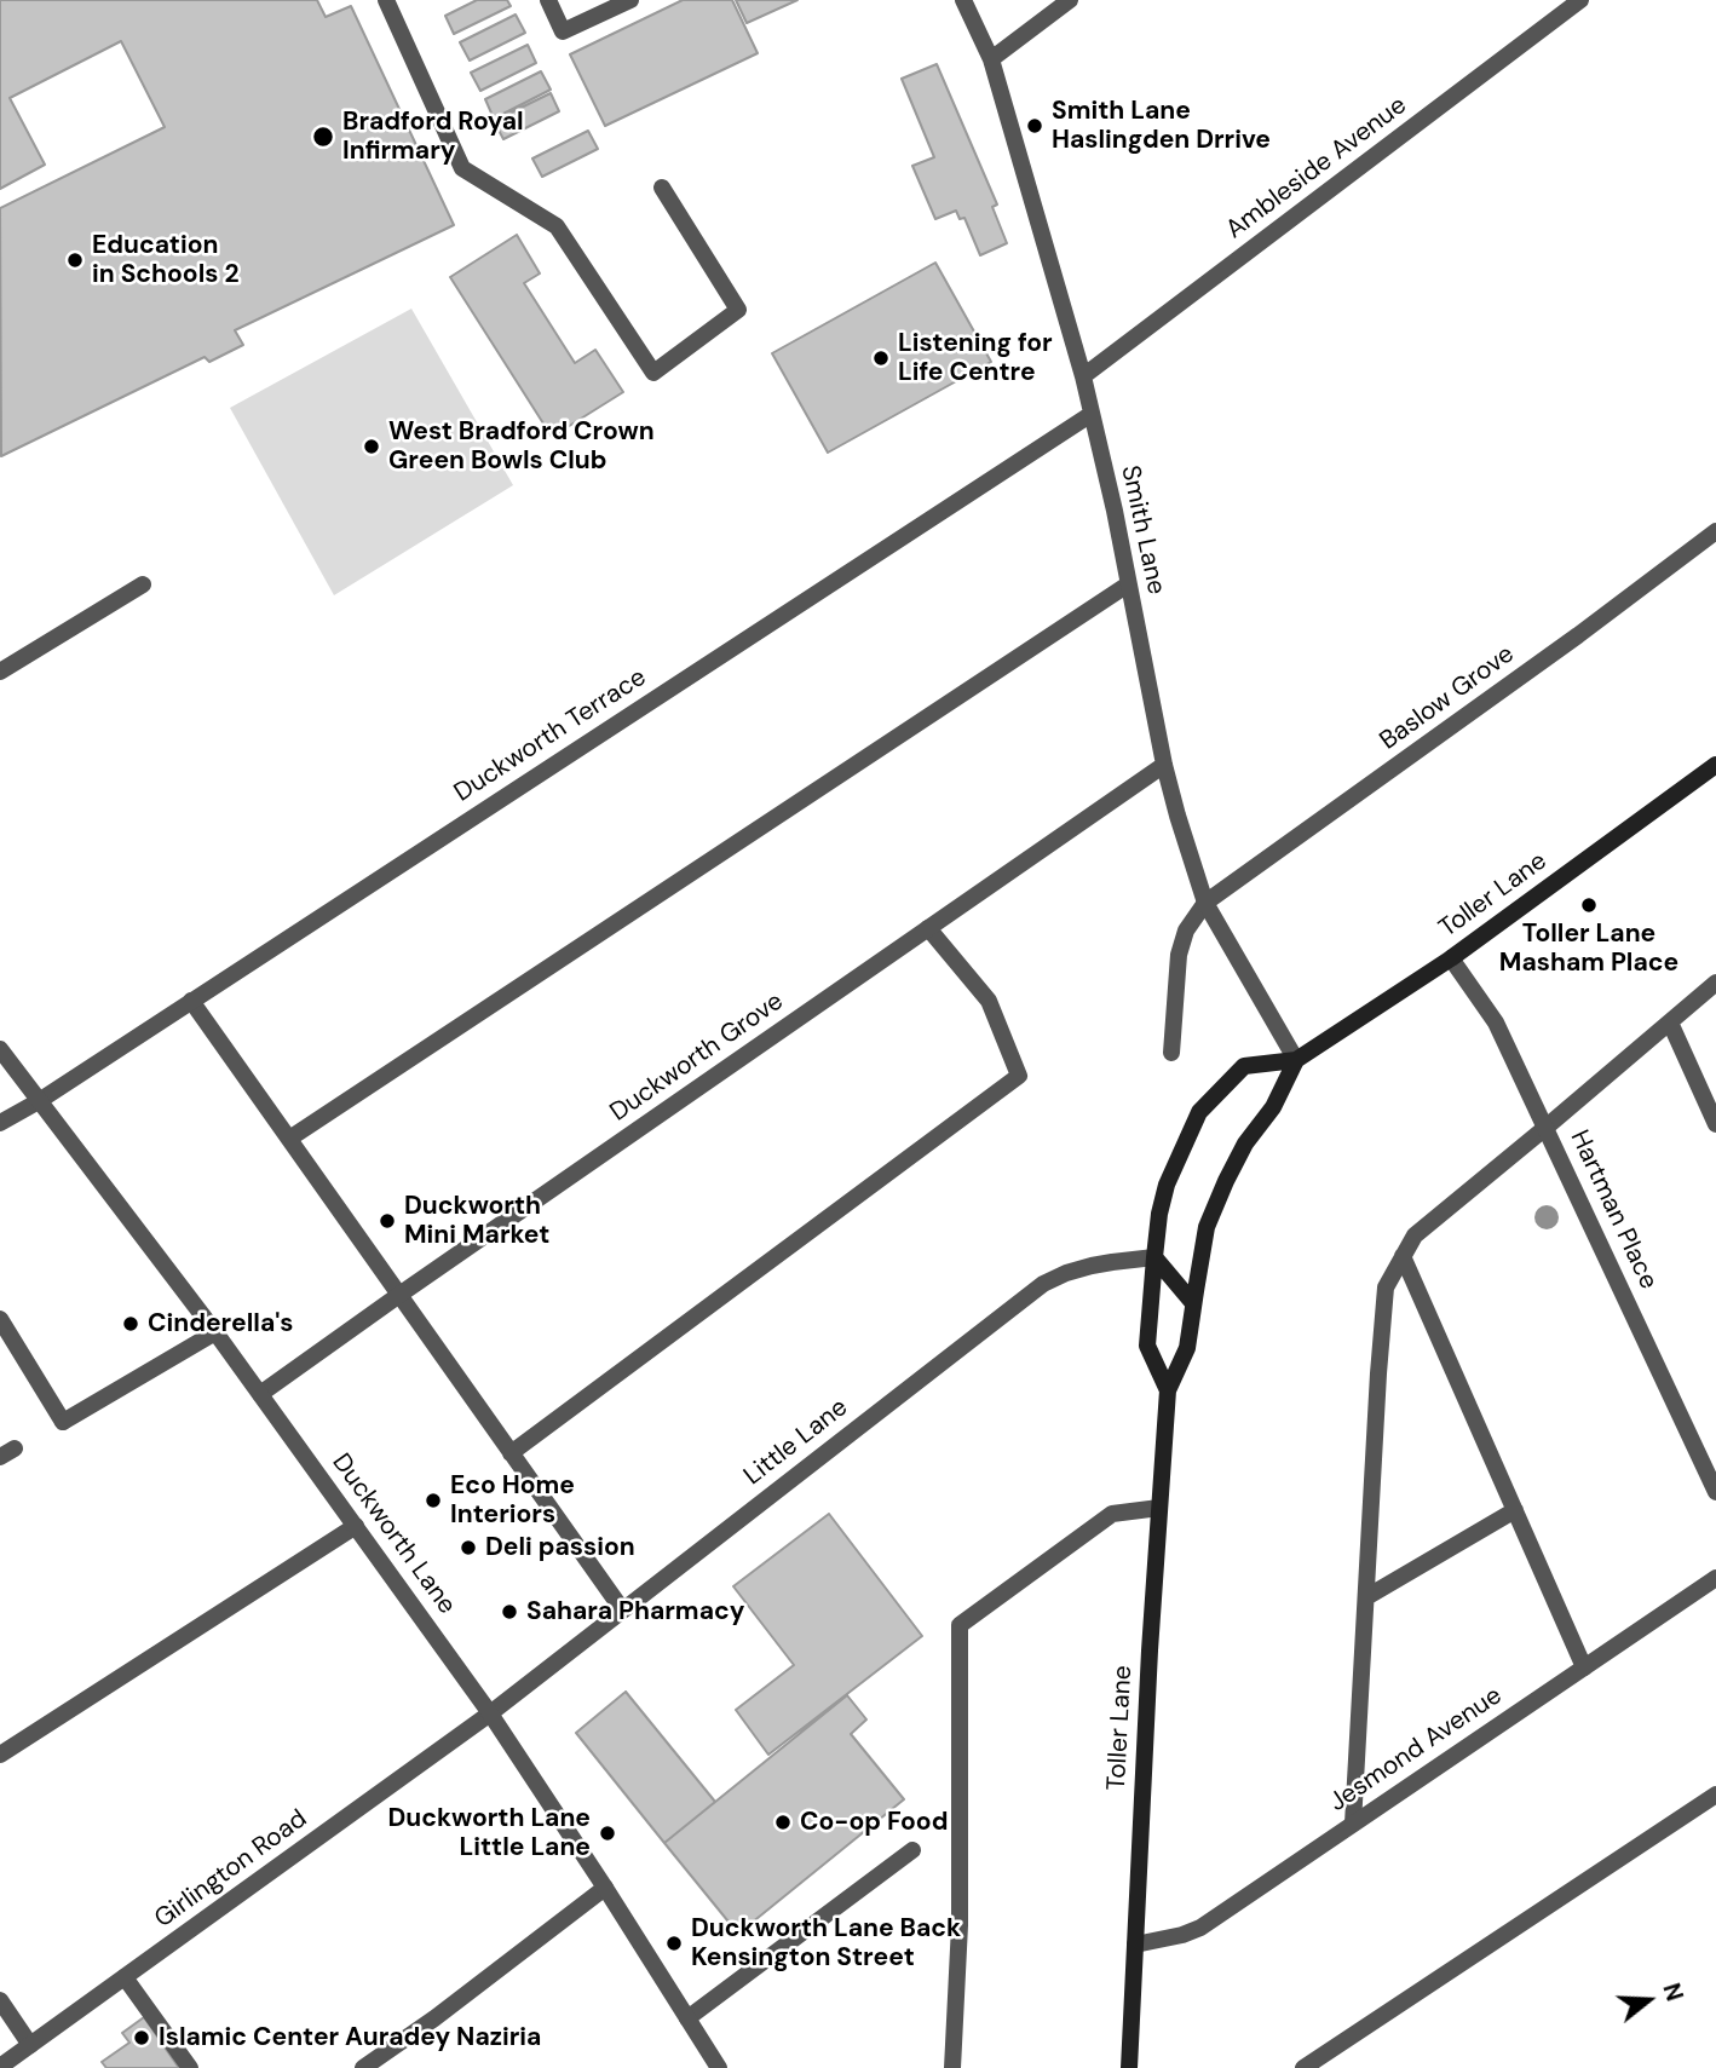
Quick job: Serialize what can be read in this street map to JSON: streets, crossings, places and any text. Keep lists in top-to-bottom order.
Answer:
{
  "streets": {
    "main road": ["Toller Lane"],
    "street": [
      "Ambleside Avenue",
      "Smith Lane",
      "Baslow Grove",
      "Duckworth Terrace",
      "Duckworth Grove",
      "Hartman Place",
      "Little Lane",
      "Duckworth Lane",
      "Jesmond Avenue",
      "Girlington Road"
    ]
  },
  "crossings": [
    ["Ambleside Avenue", "Smith Lane"],
    ["Smith Lane", "Baslow Grove"],
    ["Smith Lane", "Duckworth Terrace"],
    ["Smith Lane", "Toller Lane"],
    ["Smith Lane", "Duckworth Grove"],
    ["Duckworth Terrace", "Duckworth Lane"],
    ["Toller Lane", "Hartman Place"],
    ["Toller Lane", "Little Lane"],
    ["Toller Lane", "Jesmond Avenue"],
    ["Duckworth Grove", "Duckworth Lane"],
    ["Little Lane", "Duckworth Lane"],
    ["Little Lane", "Girlington Road"],
    ["Duckworth Lane", "Girlington Road"]
  ],
  "places": [
    "Smith Lane Haslingden Drrive",
    "Bradford Royal Infirmary",
    "Education in Schools 2",
    "Listening for Life Centre",
    "West Bradford Crown Green Bowls Club",
    "Toller Lane Masham Place",
    "Duckworth Mini Market",
    "Cinderella's",
    "Eco Home Interiors",
    "Deli passion",
    "Sahara Pharmacy",
    "Co-op Food",
    "Duckworth Lane Little Lane",
    "Duckworth Lane Back Kensington Street",
    "Islamic Center Auradey Naziria"
  ],
  "north": "right"
}
